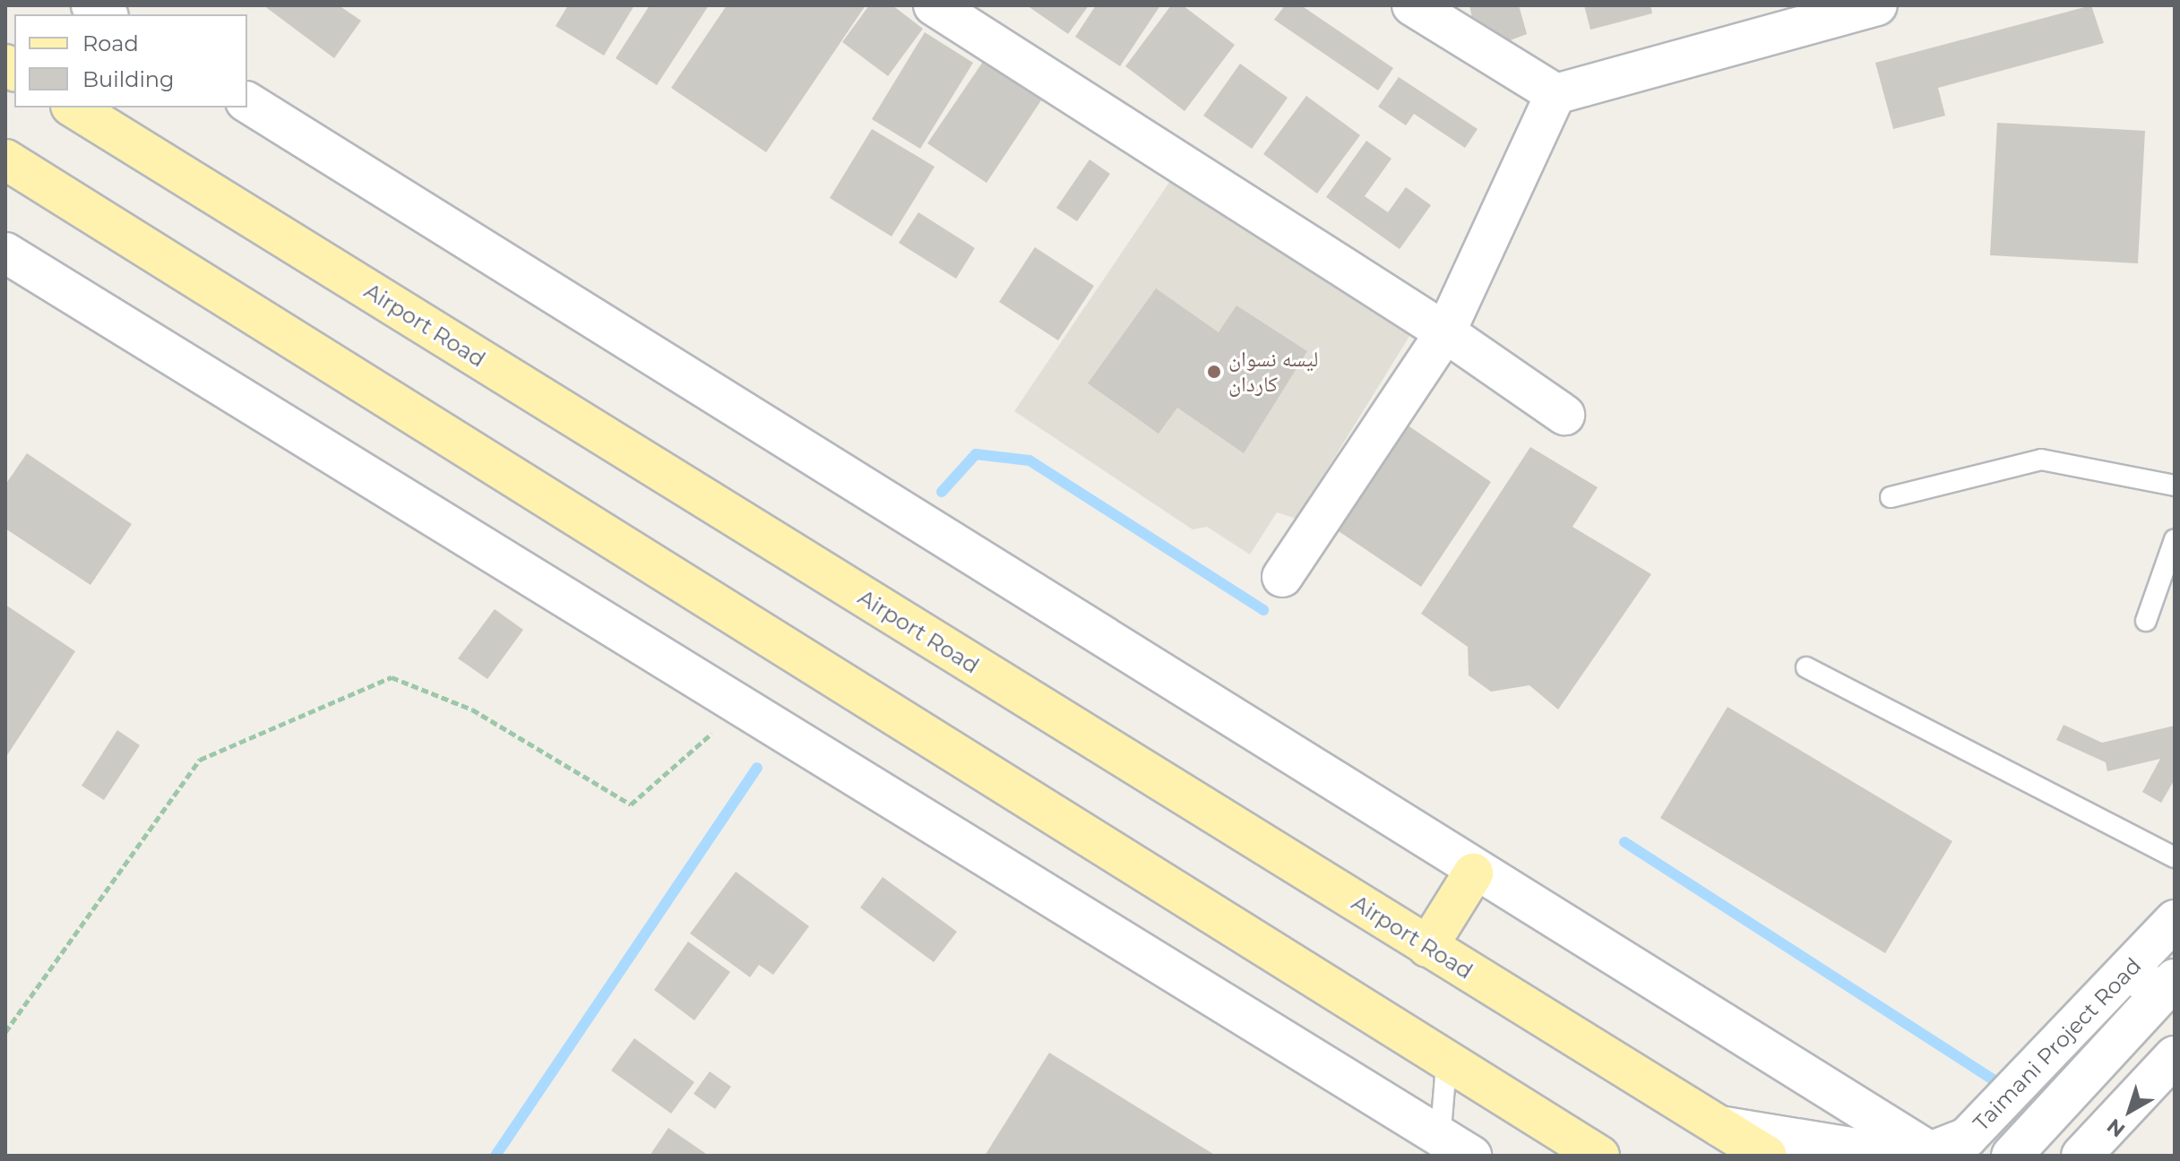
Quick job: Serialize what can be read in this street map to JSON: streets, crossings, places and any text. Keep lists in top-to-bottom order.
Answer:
{
  "streets": {
    "main road": ["Airport Road"],
    "street": ["Taimani Project Road"]
  },
  "crossings": [
    ["Airport Road", "Taimani Project Road"]
  ],
  "places": ["لیسه نسوان کاردان"],
  "legend": ["Road", "Building"],
  "north": "bottom left"
}
